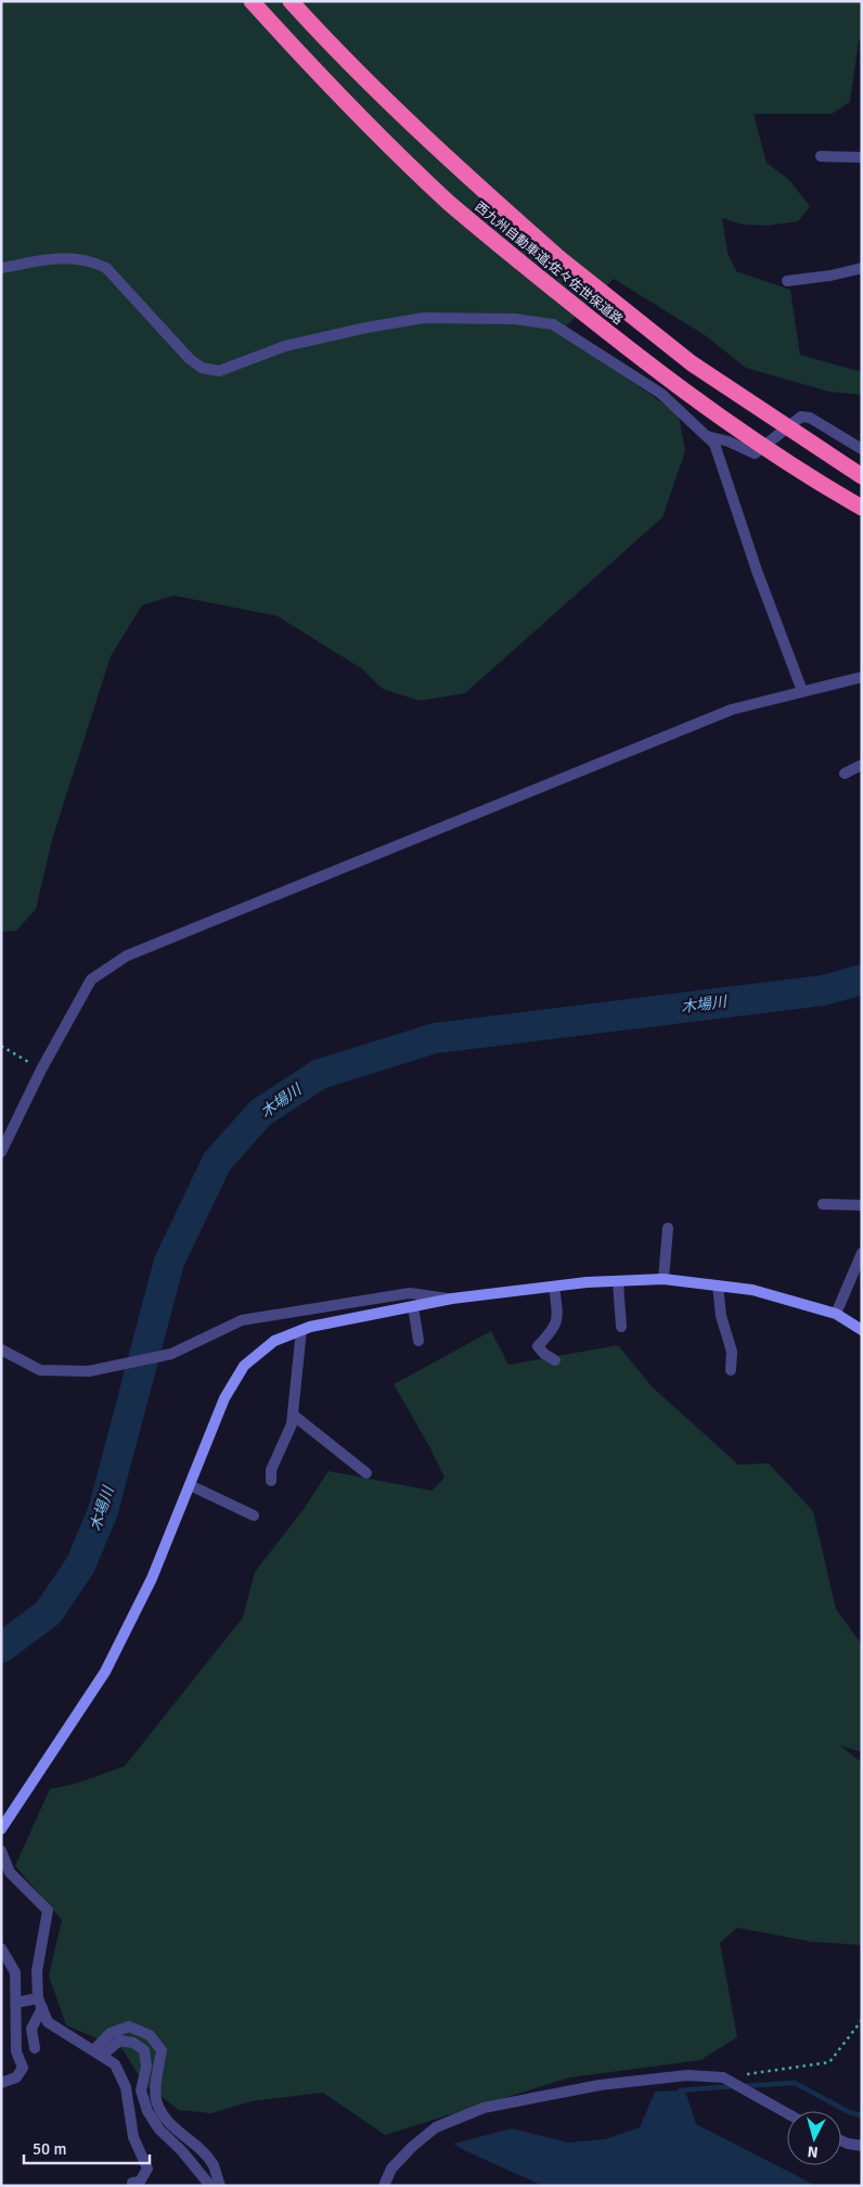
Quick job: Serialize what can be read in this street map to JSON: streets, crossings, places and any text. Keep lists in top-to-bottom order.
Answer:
{
  "streets": {
    "highway": ["西九州自動車道;佐々佐世保道路"]
  },
  "water": ["木場川"],
  "scale_bar": "50 m",
  "north": "bottom"
}
